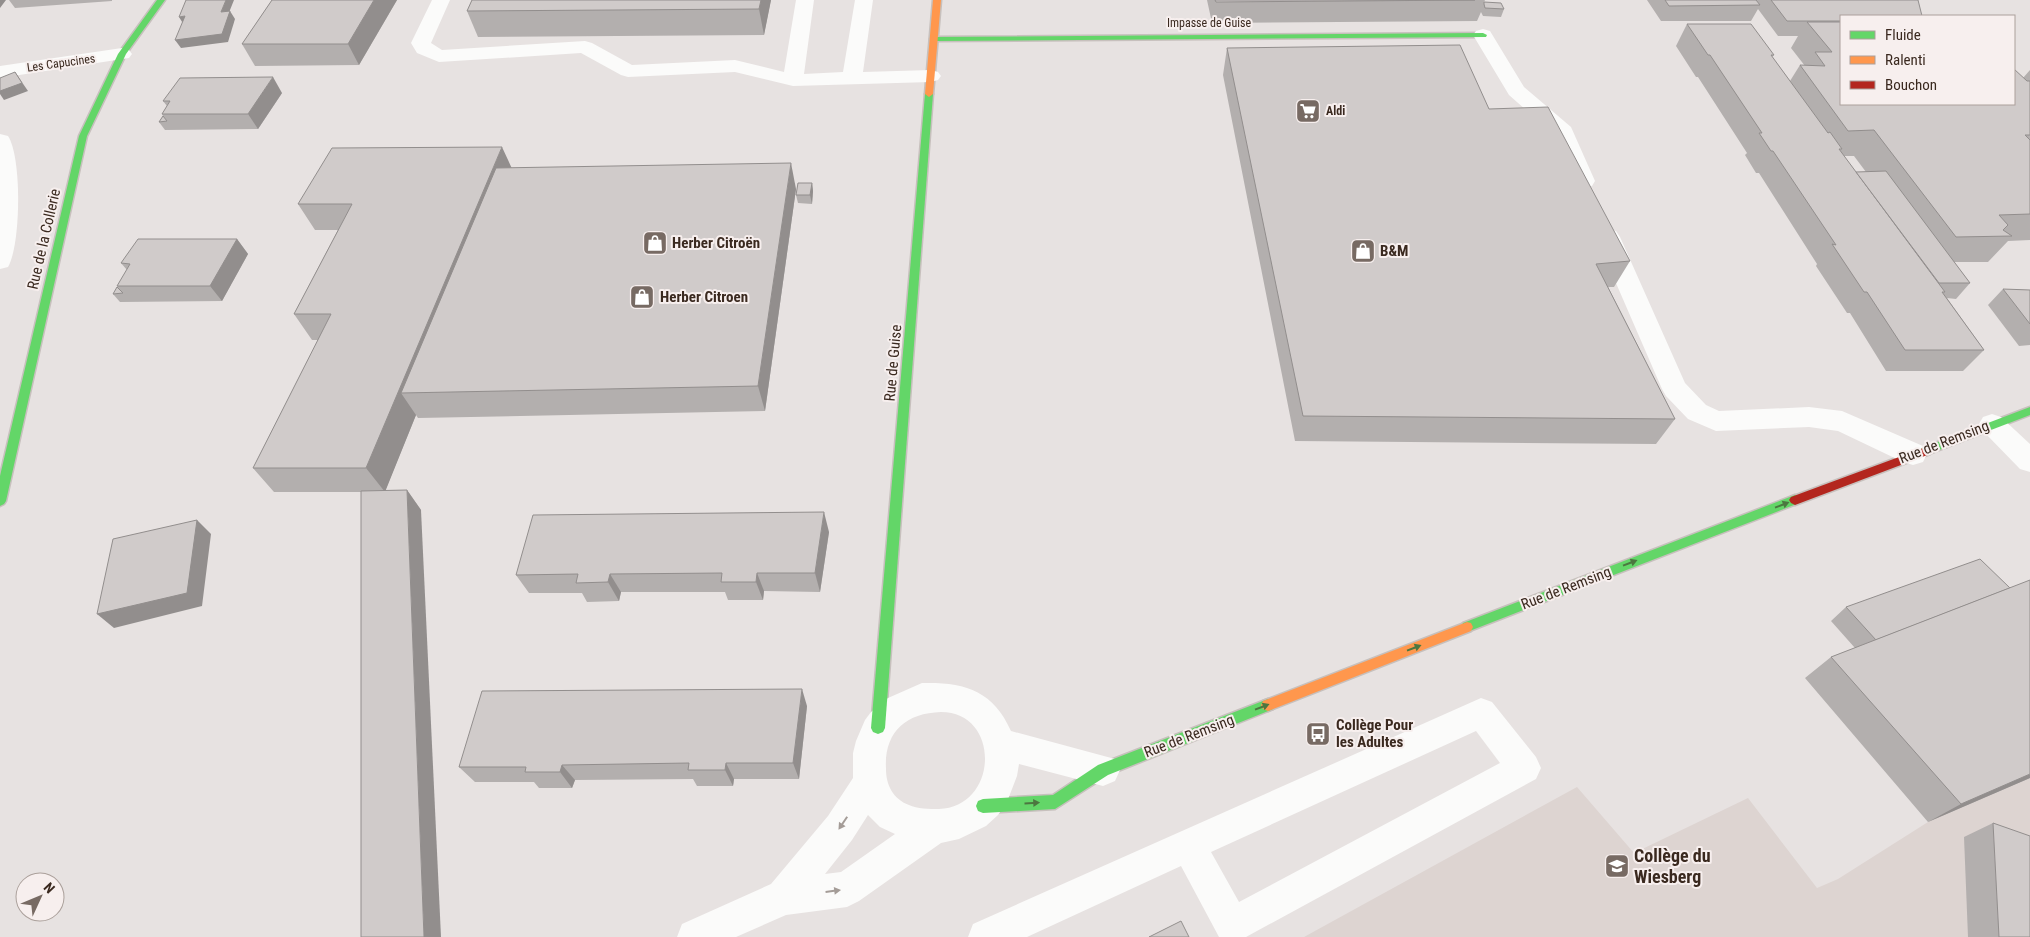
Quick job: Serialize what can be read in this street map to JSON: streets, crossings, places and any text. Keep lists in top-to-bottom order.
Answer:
{
  "streets": {
    "street": [
      "Impasse de Guise",
      "Les Capucines",
      "Rue de la Collerie",
      "Rue de Guise",
      "Rue de Remsing"
    ]
  },
  "crossings": [
    ["Impasse de Guise", "Rue de Guise"],
    ["Les Capucines", "Rue de la Collerie"],
    ["Rue de Guise", "Rue de Remsing"]
  ],
  "one_way": ["Rue de Remsing"],
  "places": {
    "supermarket": ["Aldi"],
    "shop": ["Herber Citroën", "B&M", "Herber Citroen"],
    "bus stop": ["Collège Pour les Adultes"],
    "school or university": ["Collège du Wiesberg"]
  },
  "legend": ["Fluide", "Ralenti", "Bouchon"],
  "north": "top right"
}
